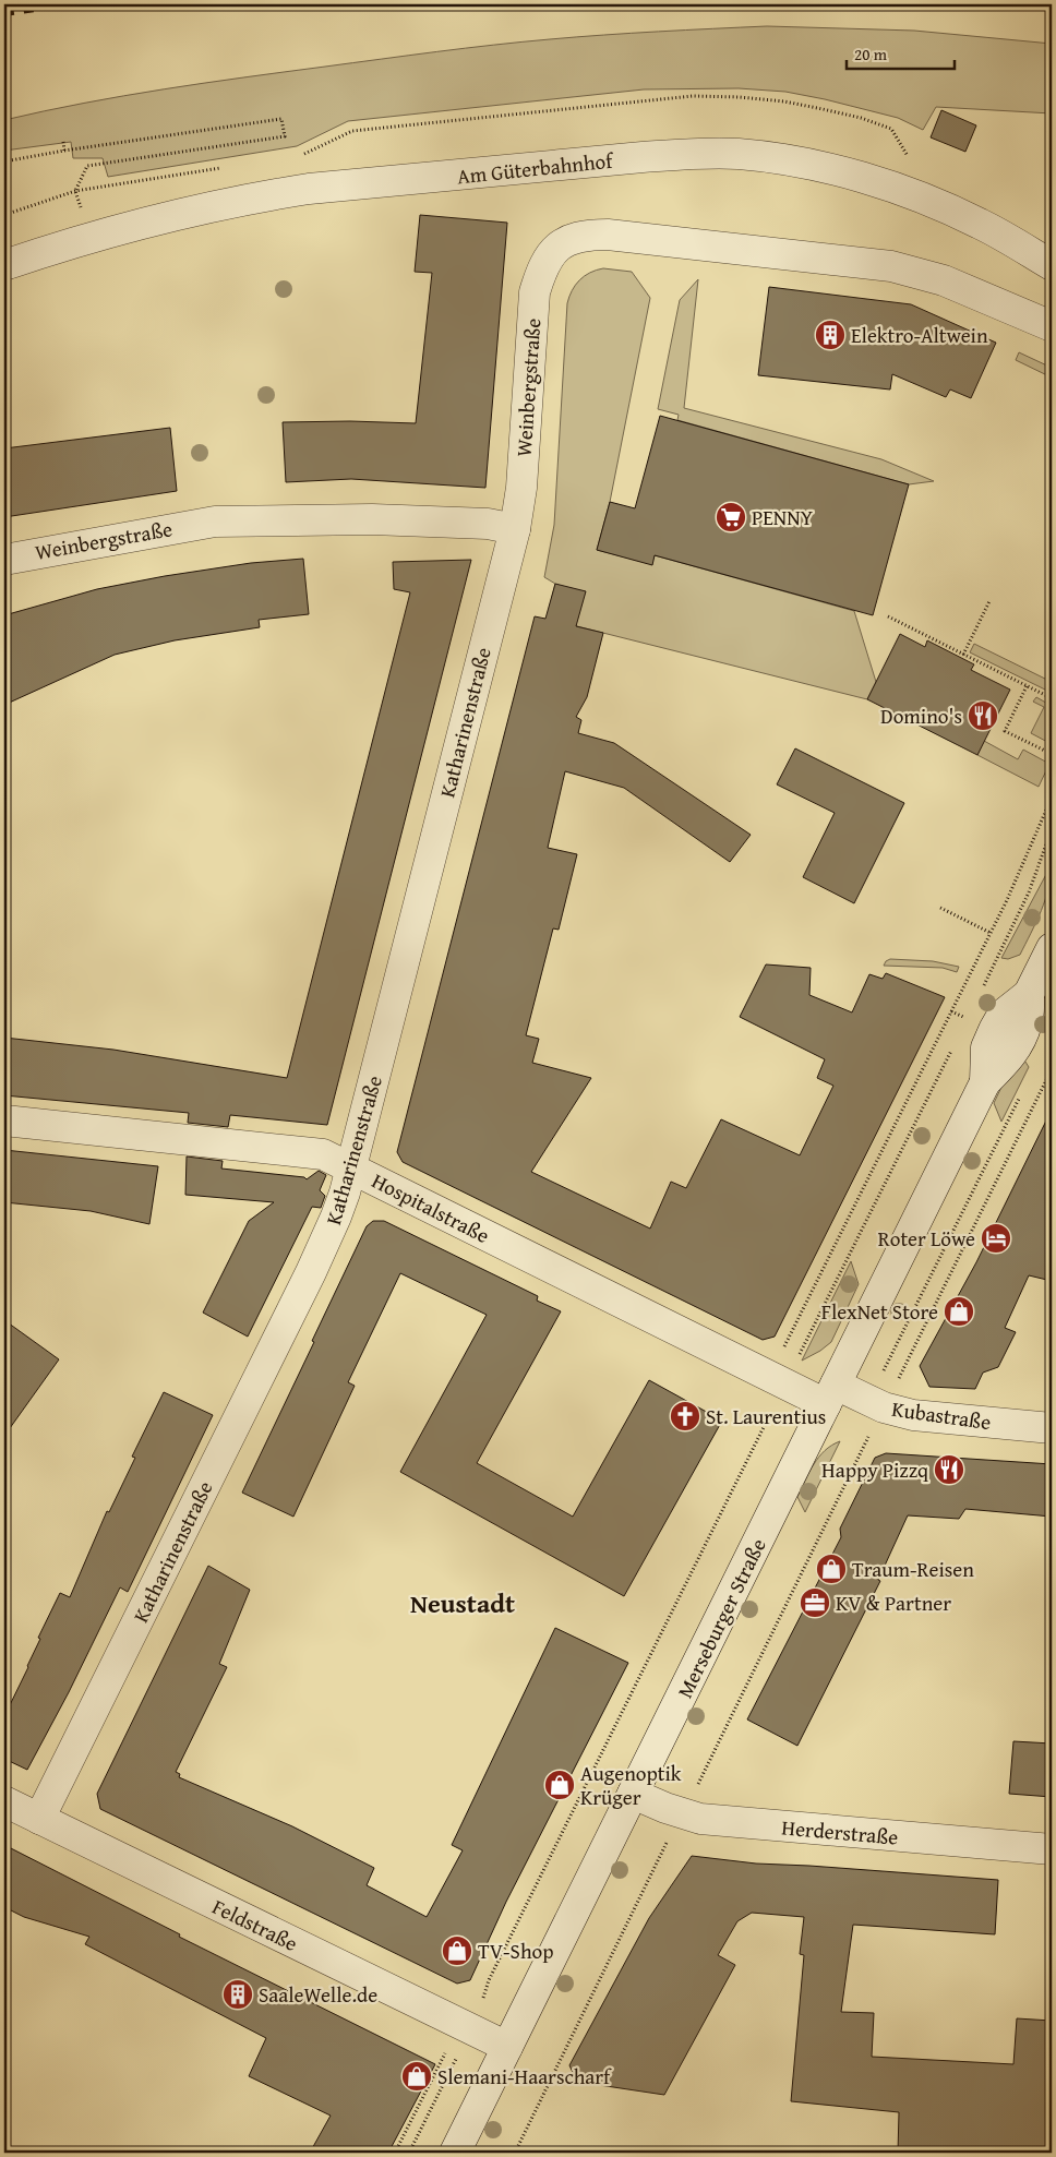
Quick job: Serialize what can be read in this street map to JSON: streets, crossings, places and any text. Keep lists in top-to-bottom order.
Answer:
{
  "streets": {
    "street": [
      "Am Güterbahnhof",
      "Weinbergstraße",
      "Katharinenstraße",
      "Hospitalstraße",
      "Kubastraße",
      "Merseburger Straße",
      "Herderstraße",
      "Feldstraße"
    ]
  },
  "crossings": [
    ["Weinbergstraße", "Katharinenstraße"],
    ["Katharinenstraße", "Hospitalstraße"],
    ["Katharinenstraße", "Feldstraße"],
    ["Hospitalstraße", "Kubastraße"],
    ["Hospitalstraße", "Merseburger Straße"],
    ["Kubastraße", "Merseburger Straße"],
    ["Merseburger Straße", "Herderstraße"],
    ["Merseburger Straße", "Feldstraße"]
  ],
  "districts": ["Neustadt"],
  "places": {
    "building": ["Elektro-Altwein", "SaaleWelle.de"],
    "supermarket": ["PENNY"],
    "restaurant": ["Domino's", "Happy Pizzq"],
    "hotel": ["Roter Löwe"],
    "shop": [
      "FlexNet Store",
      "Traum-Reisen",
      "Augenoptik Krüger",
      "TV-Shop",
      "Slemani-Haarscharf"
    ],
    "church": ["St. Laurentius"],
    "office": ["KV & Partner"]
  },
  "scale_bar": "20 m"
}
